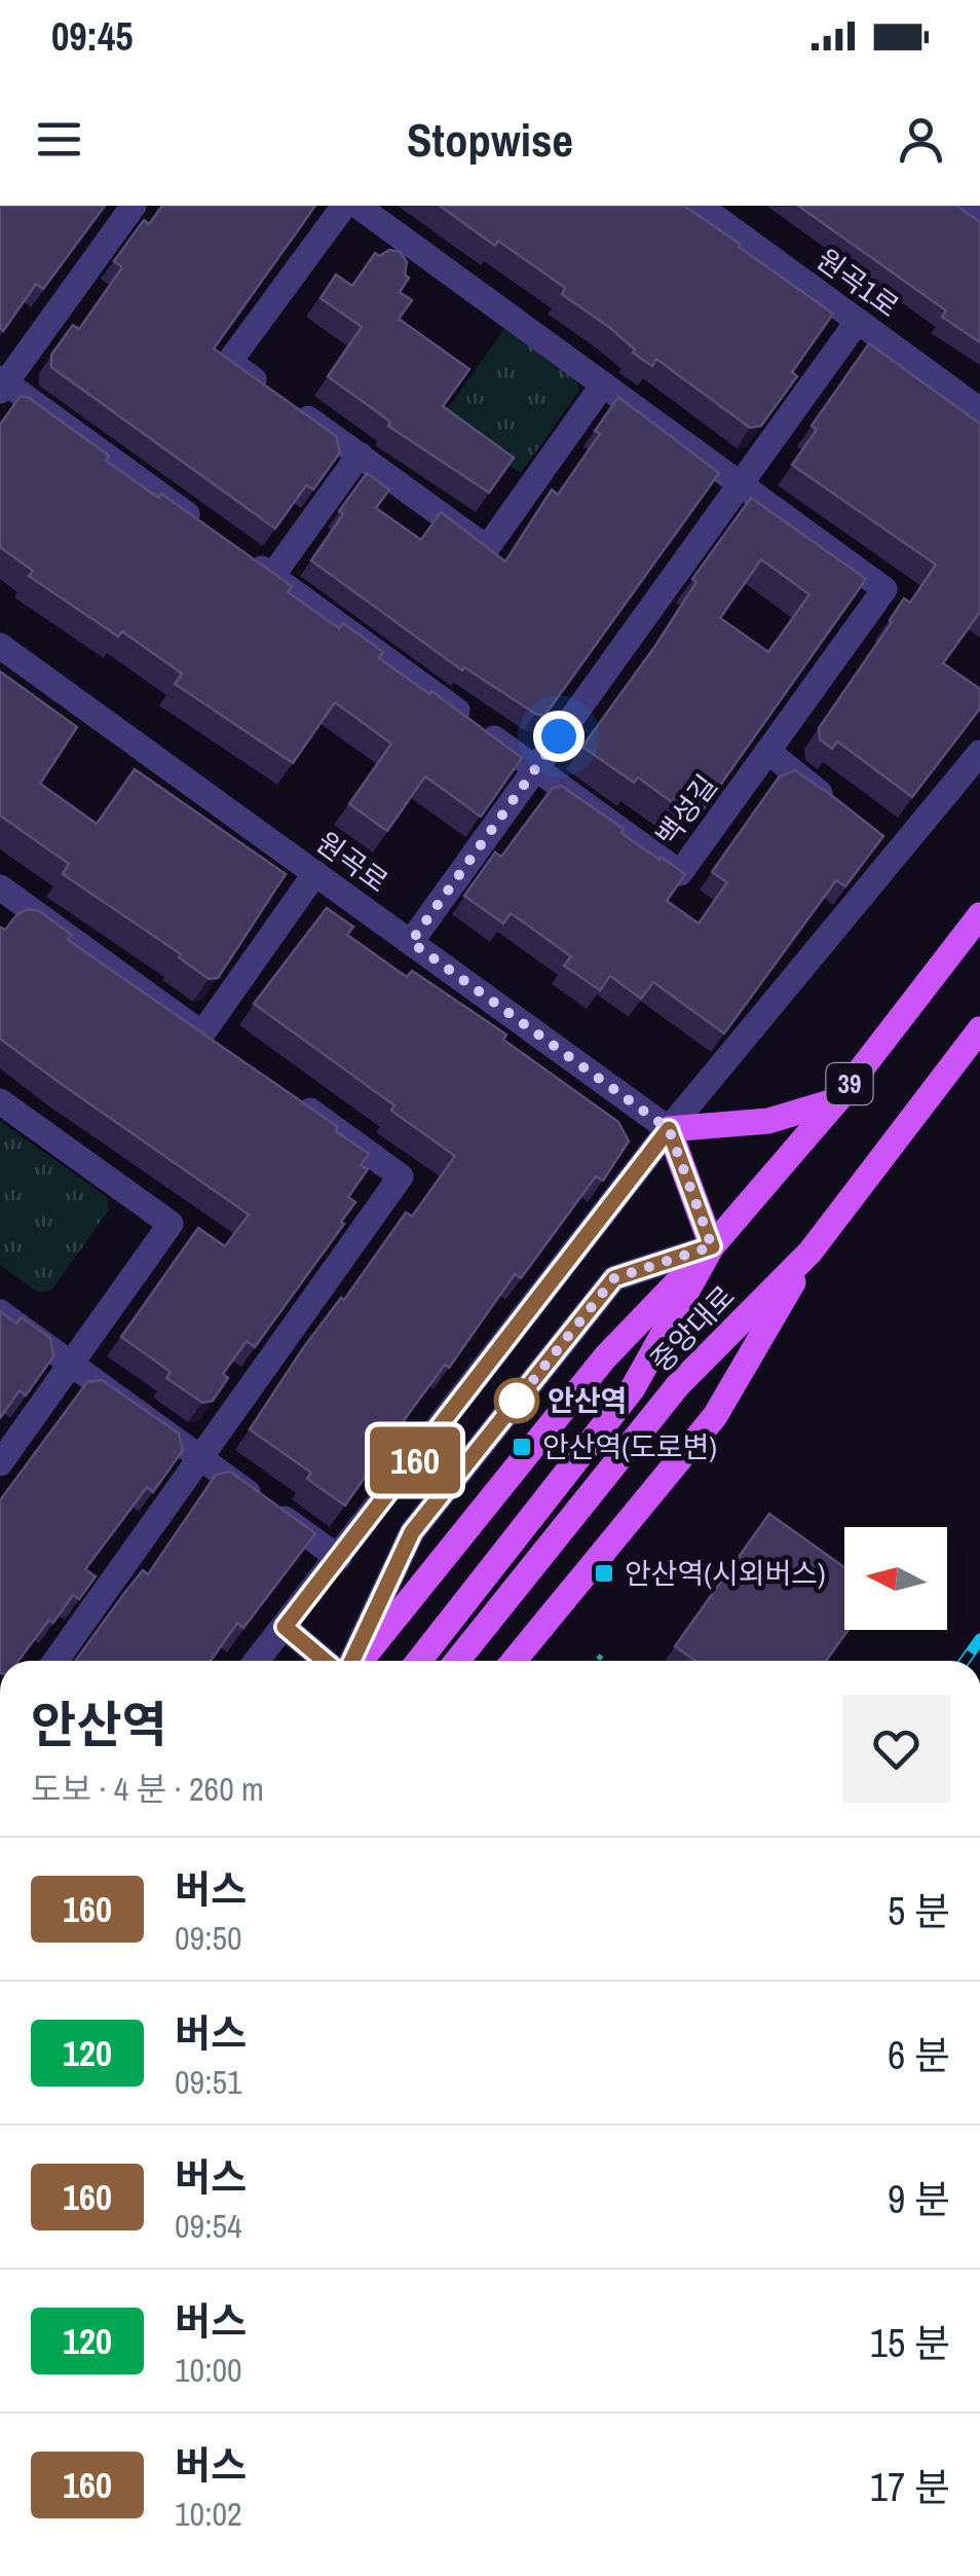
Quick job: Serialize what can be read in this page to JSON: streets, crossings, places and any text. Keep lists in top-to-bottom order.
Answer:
{
  "streets": {
    "main road": ["39", "중앙대로"],
    "street": ["원곡1로", "백성길", "원곡로"]
  },
  "crossings": [
    ["39", "중앙대로"]
  ],
  "places": {
    "other": ["안산역"],
    "transit": ["안산역(도로변)", "안산역(시외버스)"]
  },
  "lines": ["bus line 160"],
  "north": "left",
  "page": {
    "status": "09:45",
    "header": "Stopwise",
    "on_map": "160",
    "heading": ["안산역", "도보 · 4 분 · 260 m"],
    "list": [
      {
        "mark": "160",
        "name": "버스",
        "note": "09:50",
        "value": "5 분"
      },
      {
        "mark": "120",
        "name": "버스",
        "note": "09:51",
        "value": "6 분"
      },
      {
        "mark": "160",
        "name": "버스",
        "note": "09:54",
        "value": "9 분"
      },
      {
        "mark": "120",
        "name": "버스",
        "note": "10:00",
        "value": "15 분"
      },
      {
        "mark": "160",
        "name": "버스",
        "note": "10:02",
        "value": "17 분"
      }
    ]
  }
}
